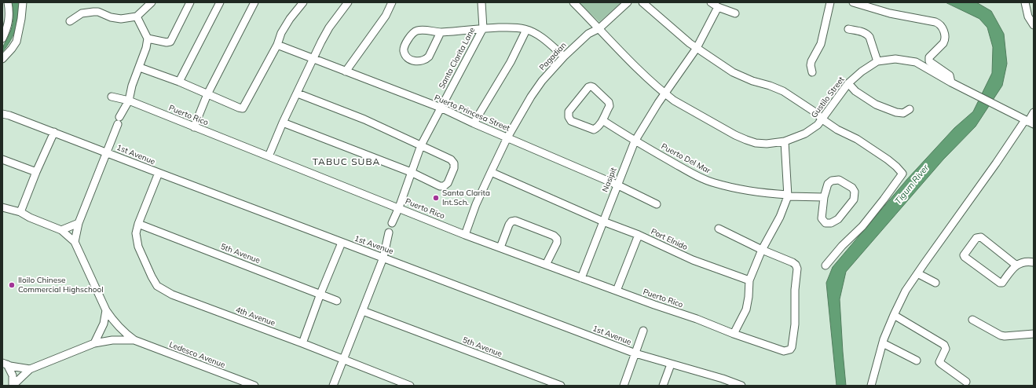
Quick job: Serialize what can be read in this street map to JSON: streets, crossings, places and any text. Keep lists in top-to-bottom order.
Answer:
{
  "streets": {
    "street": [
      "Pagadian",
      "Santa Clarita Lane",
      "Gustilo Street",
      "Puerto Princesa Street",
      "Puerto Rico",
      "1st Avenue",
      "Puerto Del Mar",
      "Nasipit",
      "Port Elnido",
      "5th Avenue",
      "4th Avenue",
      "Ledesco Avenue"
    ]
  },
  "crossings": [
    ["Pagadian", "Gustilo Street"],
    ["Pagadian", "Puerto Princesa Street"],
    ["Pagadian", "Puerto Rico"],
    ["Santa Clarita Lane", "Puerto Princesa Street"],
    ["Santa Clarita Lane", "Puerto Rico"],
    ["Gustilo Street", "Nasipit"],
    ["Puerto Princesa Street", "Nasipit"],
    ["Puerto Rico", "Nasipit"],
    ["Puerto Rico", "Port Elnido"],
    ["1st Avenue", "4th Avenue"],
    ["Puerto Del Mar", "Nasipit"],
    ["5th Avenue", "4th Avenue"]
  ],
  "districts": ["TABUC SUBA"],
  "water": ["Tigum River"],
  "places": ["Santa Clarita Int.Sch.", "Iloilo Chinese Commercial Highschool"]
}
